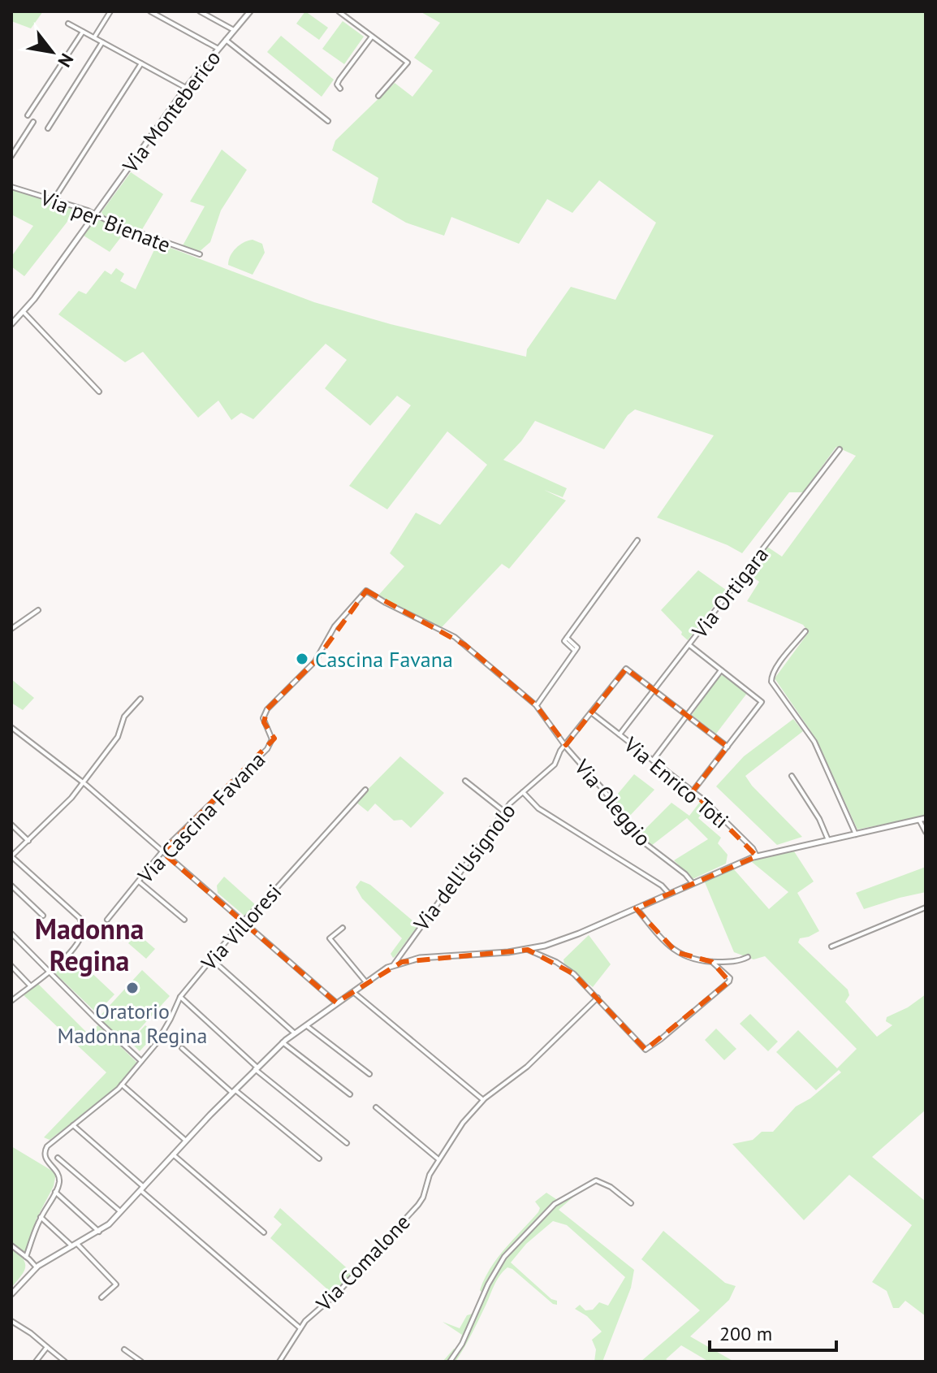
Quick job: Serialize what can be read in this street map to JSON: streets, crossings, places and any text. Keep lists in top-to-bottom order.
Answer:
{
  "streets": {
    "street": [
      "Via Monteberico",
      "Via per Bienate",
      "Via Ortigara",
      "Via Enrico Toti",
      "Via Oleggio",
      "Via Cascina Favana",
      "Via dell'Usignolo",
      "Via Villoresi",
      "Via Comalone"
    ]
  },
  "crossings": [
    ["Via Monteberico", "Via per Bienate"],
    ["Via Ortigara", "Via Enrico Toti"],
    ["Via Ortigara", "Via dell'Usignolo"],
    ["Via Enrico Toti", "Via dell'Usignolo"],
    ["Via Oleggio", "Via dell'Usignolo"]
  ],
  "districts": ["Madonna Regina"],
  "places": ["Cascina Favana", "Oratorio Madonna Regina"],
  "scale_bar": "200 m",
  "north": "bottom right"
}
